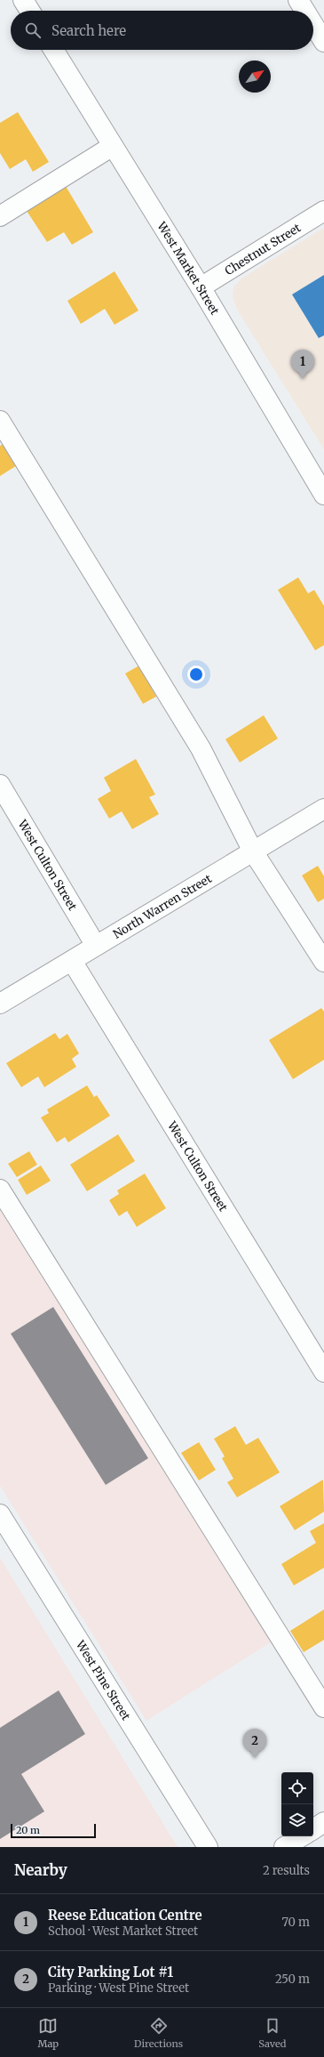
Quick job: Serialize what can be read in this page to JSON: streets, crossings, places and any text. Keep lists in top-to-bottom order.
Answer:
{
  "streets": {
    "street": [
      "Chestnut Street",
      "West Market Street",
      "West Culton Street",
      "North Warren Street",
      "West Pine Street"
    ]
  },
  "crossings": [
    ["Chestnut Street", "West Market Street"],
    ["West Culton Street", "North Warren Street"]
  ],
  "scale_bar": "20 m",
  "north": "top right",
  "page": {
    "search": "Search here",
    "pins": ["1", "2"],
    "scale": "20 m",
    "heading": ["Nearby", "2 results"],
    "list": [
      {
        "mark": "1",
        "name": "Reese Education Centre",
        "note": "School · West Market Street",
        "value": "70 m"
      },
      {
        "mark": "2",
        "name": "City Parking Lot #1",
        "note": "Parking · West Pine Street",
        "value": "250 m"
      }
    ],
    "nav": ["Map", "Directions", "Saved"]
  }
}
